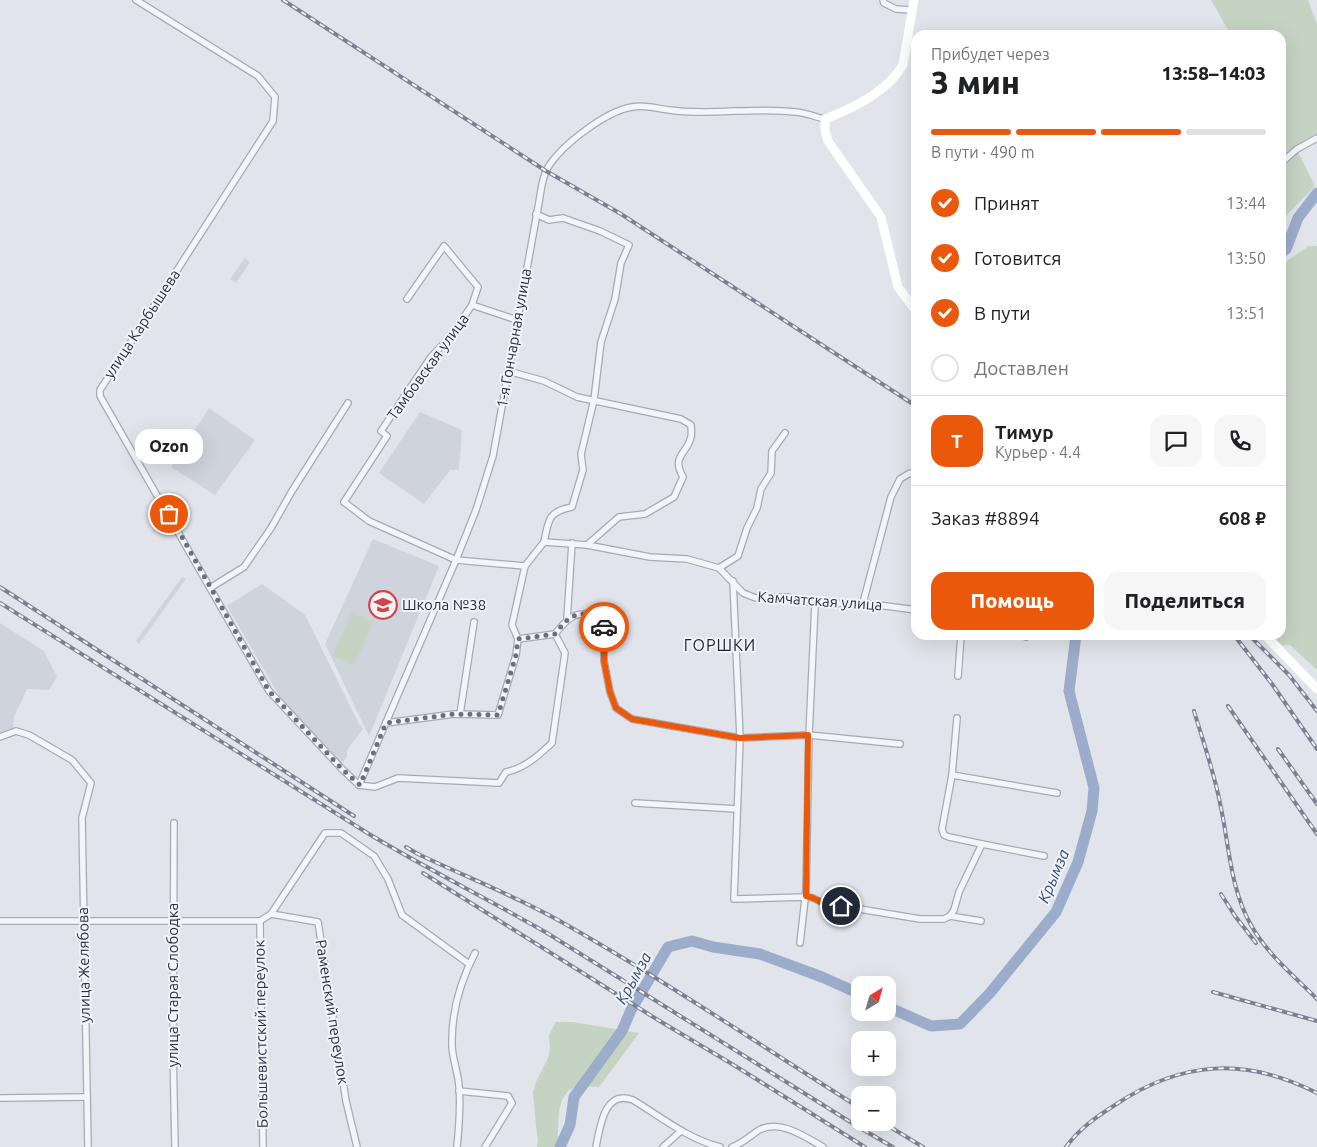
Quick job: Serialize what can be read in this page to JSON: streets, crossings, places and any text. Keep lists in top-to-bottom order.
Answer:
{
  "streets": {
    "street": [
      "улица Карбышева",
      "1-я Гончарная улица",
      "Тамбовская улица",
      "Камчатская улица",
      "улица Желябова",
      "улица Старая Слободка",
      "Раменский переулок",
      "Большевистский переулок"
    ]
  },
  "crossings": [
    ["улица Карбышева", "1-я Гончарная улица"],
    ["1-я Гончарная улица", "Тамбовская улица"]
  ],
  "districts": ["ГОРШКИ"],
  "water": ["Крымза"],
  "places": {
    "other": ["Ozon"],
    "school or university": ["Школа №38"]
  },
  "north": "top right",
  "page": {
    "heading": ["3 мин", "Прибудет через", "13:58–14:03"],
    "panel": [
      "Тимур",
      "Курьер · 4.4",
      "Заказ #8894",
      "608 ₽"
    ],
    "bar": "В пути · 490 m",
    "list": [
      ["Принят", "13:44"],
      ["Готовится", "13:50"],
      ["В пути", "13:51"],
      "Доставлен"
    ],
    "round": "Т",
    "bubble": "Ozon",
    "buttons": ["Помощь", "Поделиться"],
    "map_buttons": ["+", "−"]
  }
}
